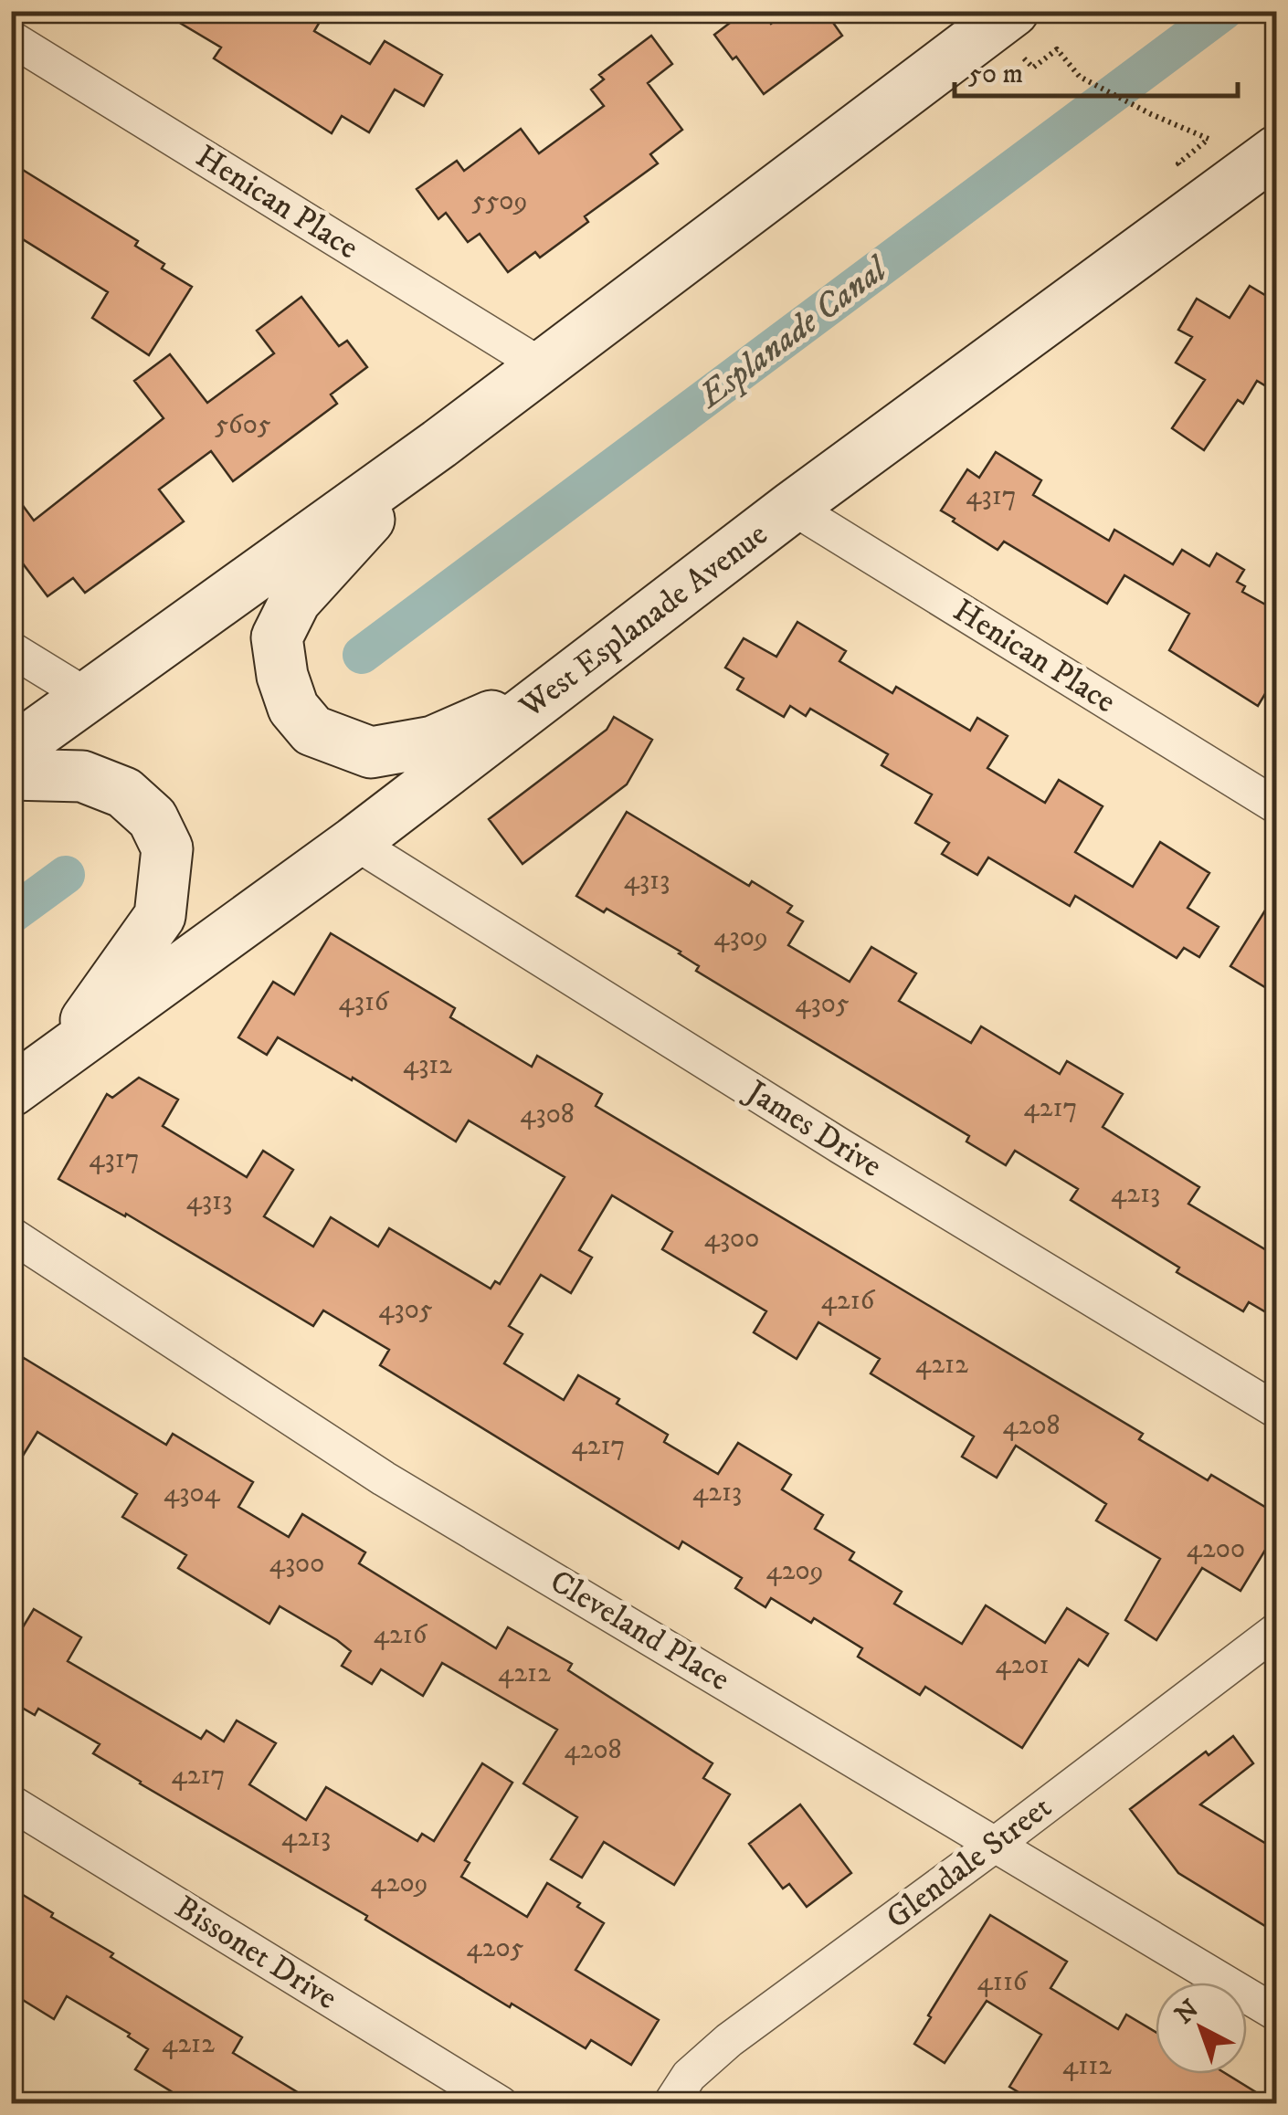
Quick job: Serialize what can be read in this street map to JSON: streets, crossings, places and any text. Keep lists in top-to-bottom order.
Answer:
{
  "streets": {
    "main road": ["West Esplanade Avenue"],
    "street": [
      "Henican Place",
      "James Drive",
      "Cleveland Place",
      "Glendale Street",
      "Bissonet Drive"
    ]
  },
  "crossings": [
    ["Henican Place", "West Esplanade Avenue"],
    ["West Esplanade Avenue", "James Drive"],
    ["Cleveland Place", "Glendale Street"]
  ],
  "water": ["Esplanade Canal"],
  "house_numbers": [
    "5509",
    "5605",
    "4317",
    "4313",
    "4309",
    "4316",
    "4305",
    "4312",
    "4217",
    "4308",
    "4317",
    "4213",
    "4313",
    "4300",
    "4216",
    "4305",
    "4212",
    "4208",
    "4217",
    "4213",
    "4304",
    "4200",
    "4300",
    "4209",
    "4216",
    "4201",
    "4212",
    "4208",
    "4217",
    "4213",
    "4209",
    "4205",
    "4116",
    "4212",
    "4112"
  ],
  "scale_bar": "50 m",
  "north": "top left"
}
